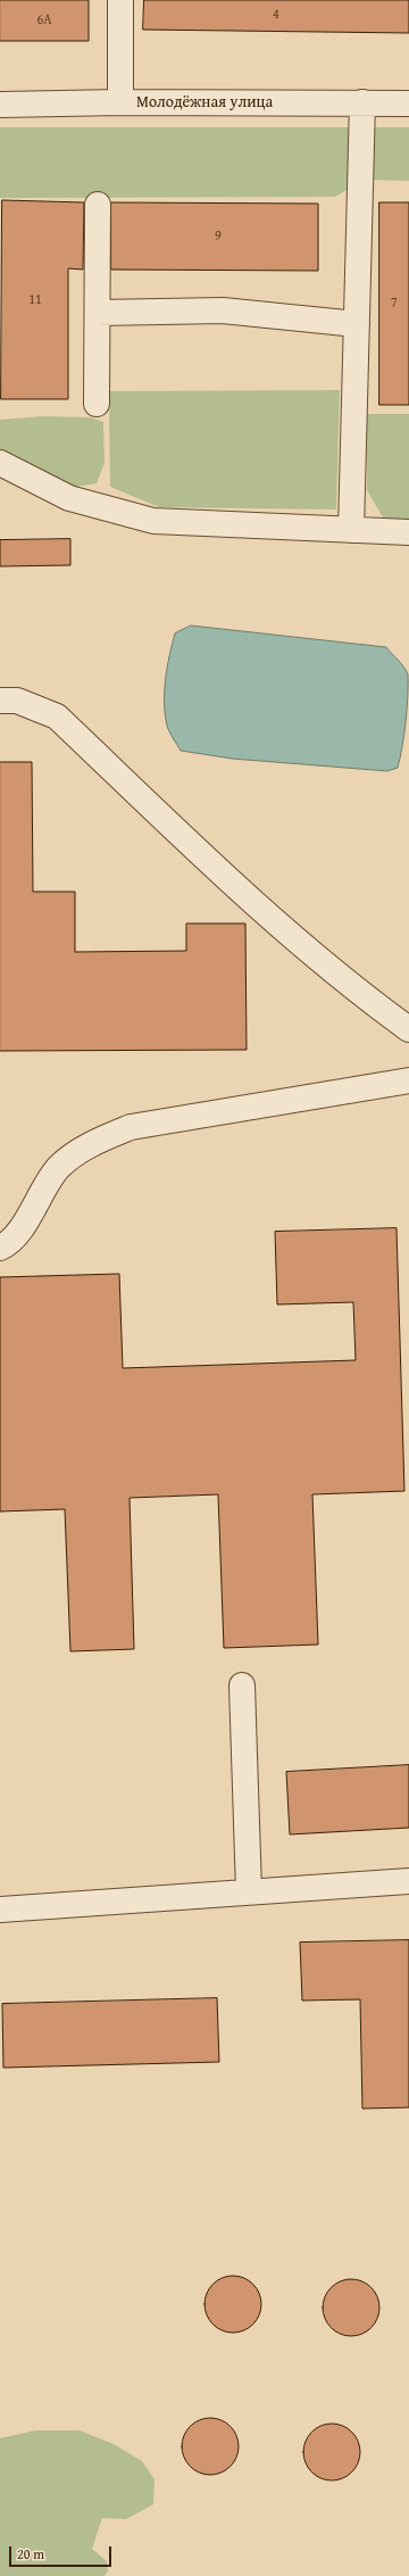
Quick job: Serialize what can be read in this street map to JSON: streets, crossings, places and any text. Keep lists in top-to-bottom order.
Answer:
{
  "streets": {
    "street": ["Молодёжная улица"]
  },
  "house_numbers": [
    "4",
    "6А",
    "9",
    "11",
    "7"
  ],
  "scale_bar": "20 m"
}
